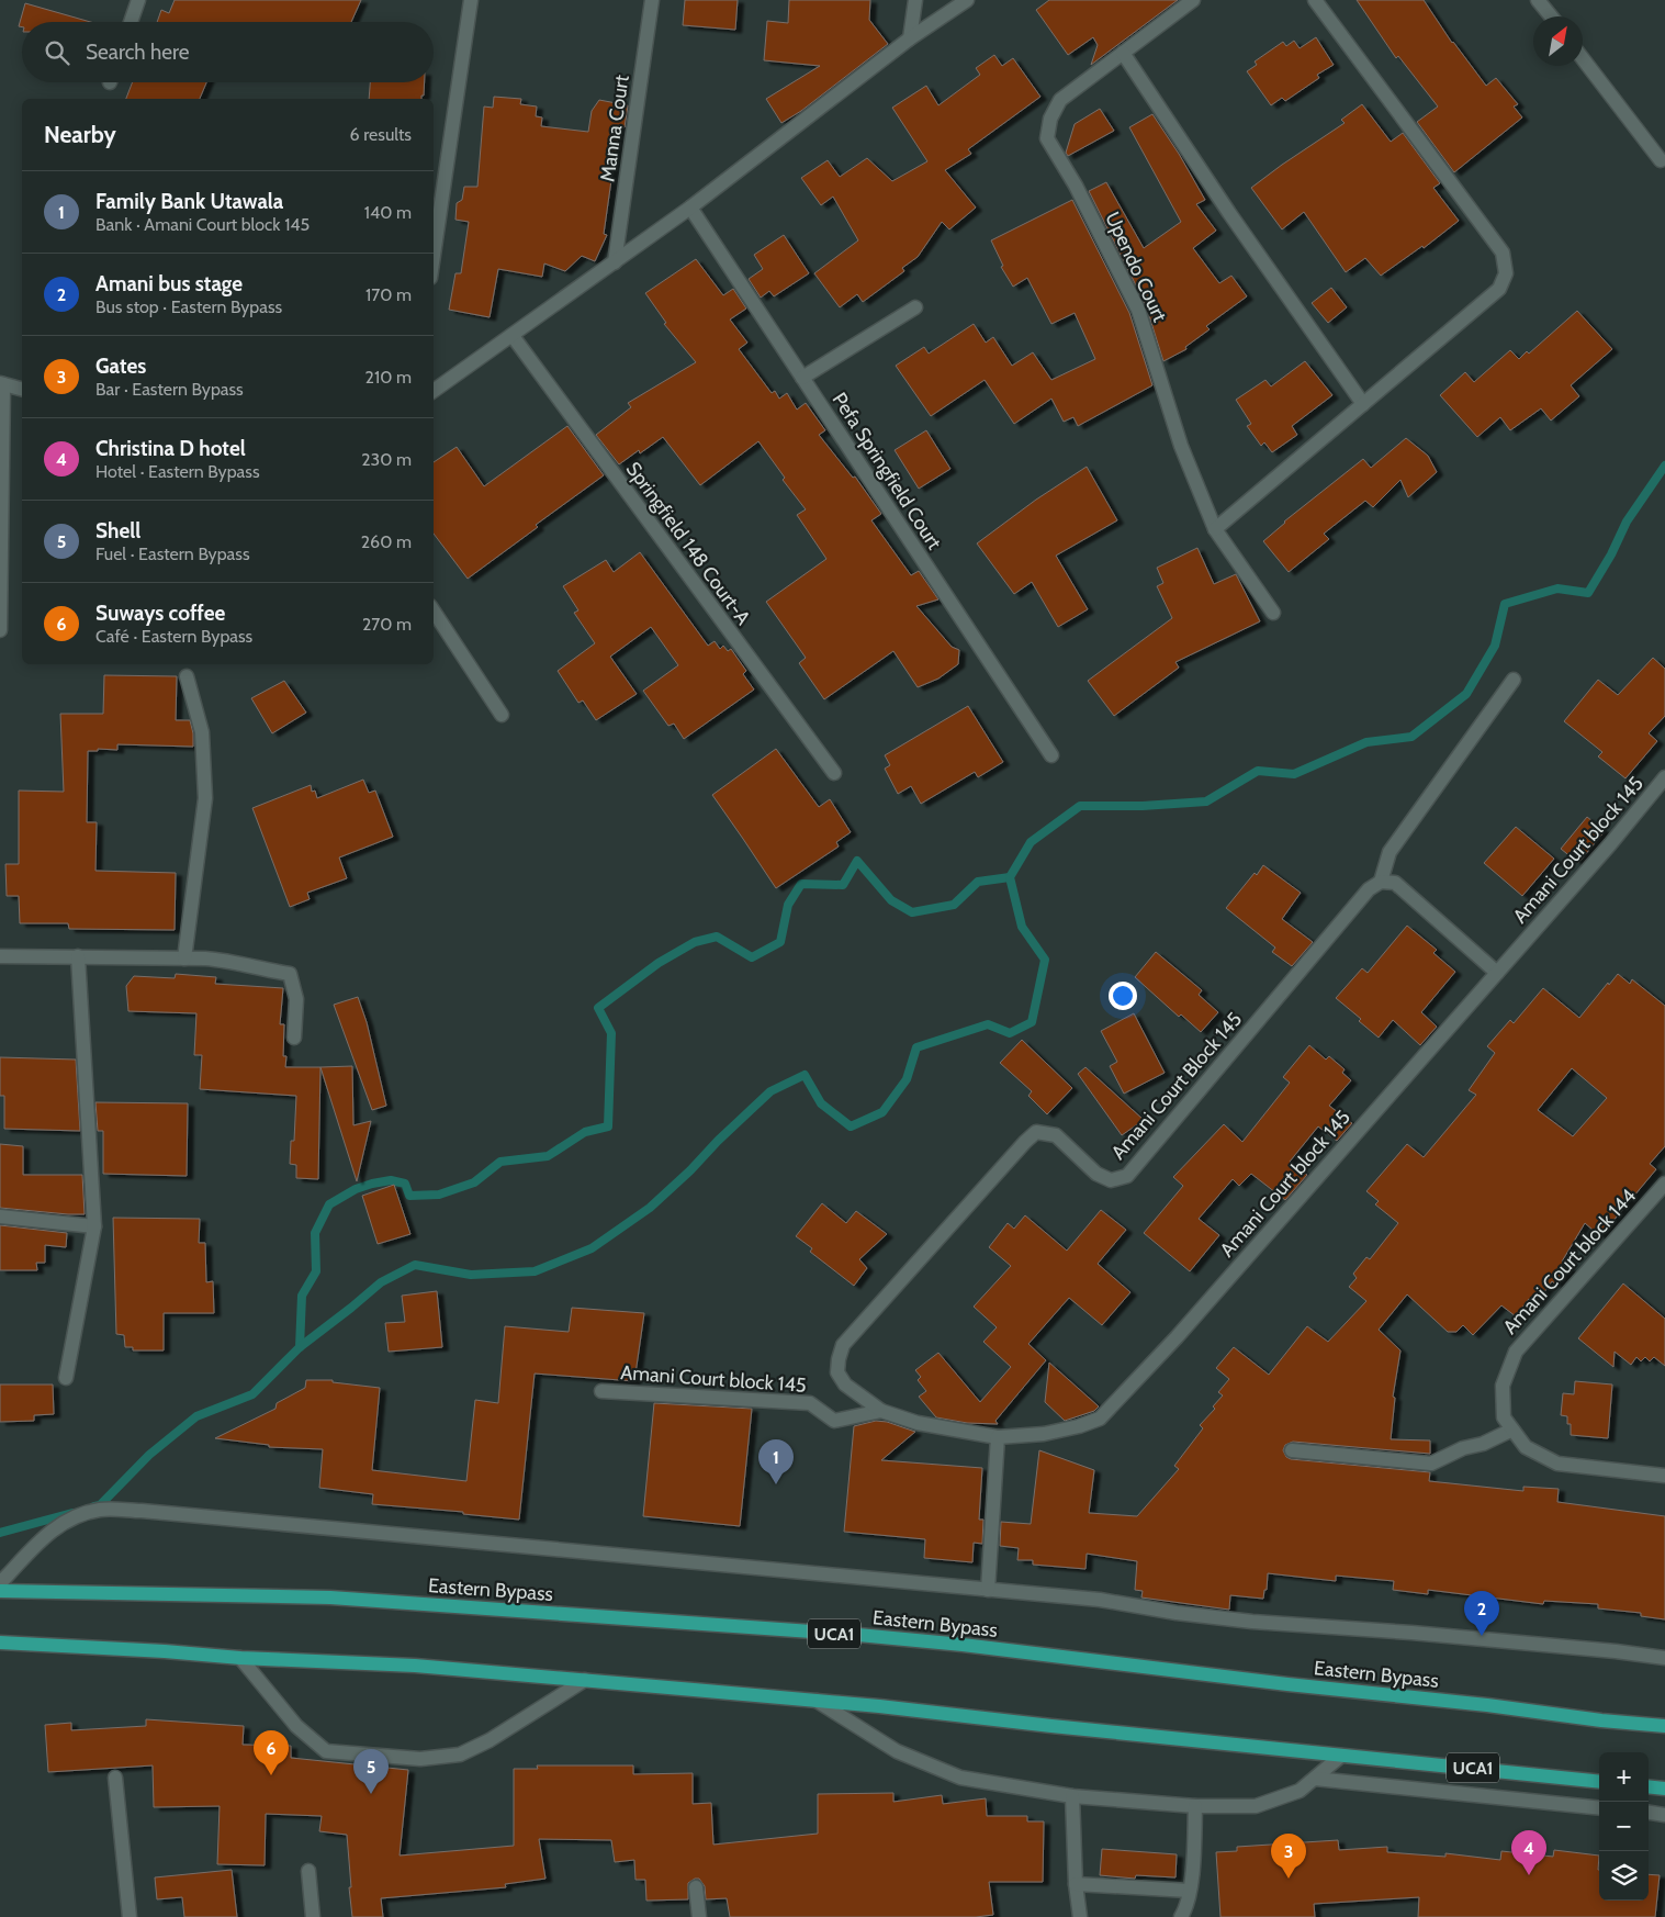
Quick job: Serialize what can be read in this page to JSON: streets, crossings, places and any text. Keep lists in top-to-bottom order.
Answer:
{
  "streets": {
    "main road": ["Eastern Bypass", "UCA1"],
    "street": [
      "Manna Court",
      "Upendo Court",
      "Pefa Springfield Court",
      "Springfield 148 Court-A",
      "Amani Court block 145",
      "Amani Court Block 145",
      "Amani Court block 144"
    ]
  },
  "crossings": [
    ["Amani Court block 145", "Amani Court Block 145"]
  ],
  "north": "top right",
  "page": {
    "search": "Search here",
    "heading": ["Nearby", "6 results"],
    "list": [
      {
        "mark": "1",
        "name": "Family Bank Utawala",
        "note": "Bank · Amani Court block 145",
        "value": "140 m"
      },
      {
        "mark": "2",
        "name": "Amani bus stage",
        "note": "Bus stop · Eastern Bypass",
        "value": "170 m"
      },
      {
        "mark": "3",
        "name": "Gates",
        "note": "Bar · Eastern Bypass",
        "value": "210 m"
      },
      {
        "mark": "4",
        "name": "Christina D hotel",
        "note": "Hotel · Eastern Bypass",
        "value": "230 m"
      },
      {
        "mark": "5",
        "name": "Shell",
        "note": "Fuel · Eastern Bypass",
        "value": "260 m"
      },
      {
        "mark": "6",
        "name": "Suways coffee",
        "note": "Café · Eastern Bypass",
        "value": "270 m"
      }
    ],
    "pins": [
      "1",
      "2",
      "6",
      "5",
      "4",
      "3"
    ],
    "map_buttons": ["+", "−"]
  }
}
